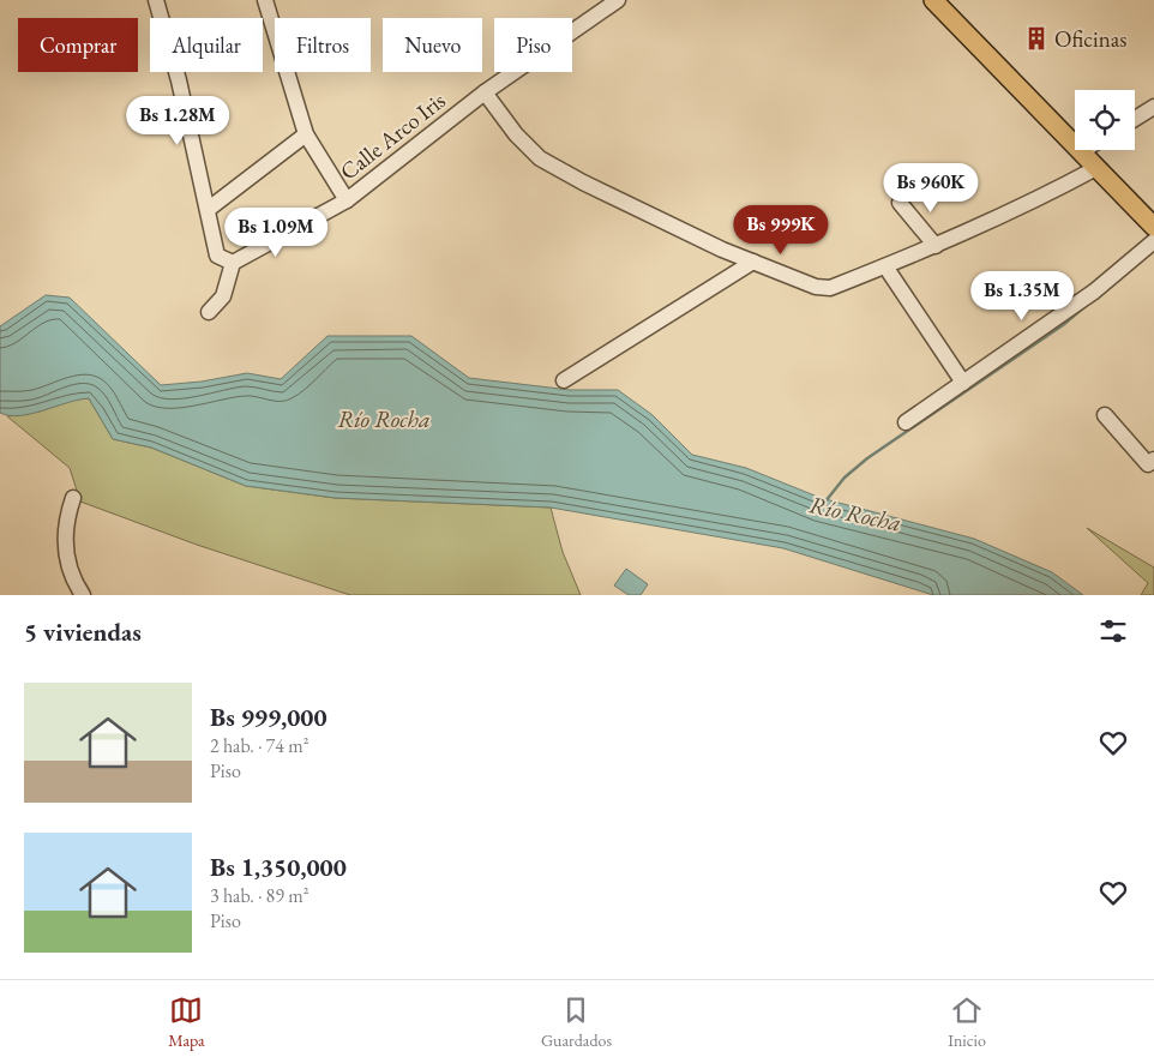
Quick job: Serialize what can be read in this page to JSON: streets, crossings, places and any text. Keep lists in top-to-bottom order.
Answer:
{
  "streets": {
    "street": ["Calle Arco Iris"]
  },
  "water": ["Río Rocha"],
  "places": {
    "building": ["Oficinas"]
  },
  "page": {
    "chip": [
      "Comprar",
      "Alquilar",
      "Filtros",
      "Nuevo",
      "Piso"
    ],
    "price": [
      "Bs 1.28M",
      "Bs 960K",
      "Bs 999K",
      "Bs 1.09M",
      "Bs 1.35M"
    ],
    "heading": "5 viviendas",
    "list": [
      {
        "name": "Bs 999,000",
        "note": "2 hab. · 74 m² · Piso"
      },
      {
        "name": "Bs 1,350,000",
        "note": "3 hab. · 89 m² · Piso"
      }
    ],
    "tabs": ["Mapa", "Guardados", "Inicio"]
  }
}
